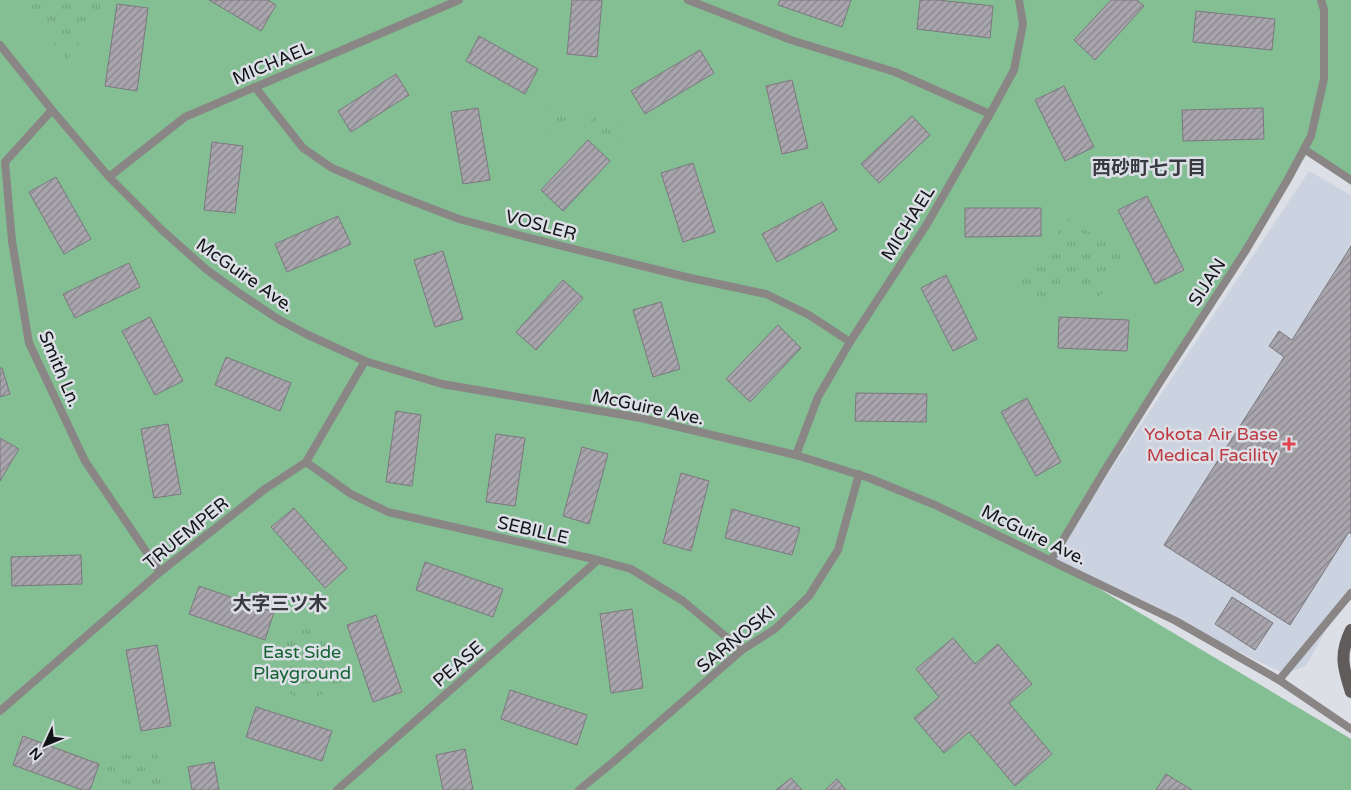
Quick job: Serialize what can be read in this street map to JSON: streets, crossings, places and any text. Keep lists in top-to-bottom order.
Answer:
{
  "streets": {
    "lane": [
      "MICHAEL",
      "VOSLER",
      "McGuire Ave.",
      "SIJAN",
      "Smith Ln.",
      "SEBILLE",
      "TRUEMPER",
      "SARNOSKI",
      "PEASE"
    ]
  },
  "crossings": [
    ["MICHAEL", "VOSLER"],
    ["MICHAEL", "McGuire Ave."],
    ["McGuire Ave.", "SIJAN"],
    ["McGuire Ave.", "Smith Ln."],
    ["McGuire Ave.", "TRUEMPER"],
    ["McGuire Ave.", "SARNOSKI"],
    ["Smith Ln.", "TRUEMPER"],
    ["SEBILLE", "TRUEMPER"],
    ["SEBILLE", "SARNOSKI"],
    ["SEBILLE", "PEASE"]
  ],
  "districts": ["西砂町七丁目", "大字三ツ木"],
  "parks": ["East Side Playground"],
  "places": {
    "health": ["Yokota Air Base Medical Facility"]
  },
  "north": "bottom left"
}
